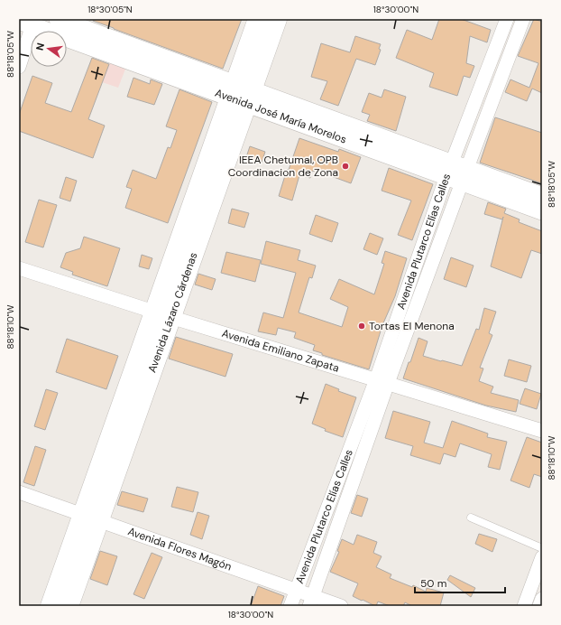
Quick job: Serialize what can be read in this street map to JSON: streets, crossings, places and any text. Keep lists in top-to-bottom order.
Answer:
{
  "streets": {
    "main road": ["Avenida Lázaro Cárdenas"],
    "street": [
      "Avenida José María Morelos",
      "Avenida Plutarco Elías Calles",
      "Avenida Emiliano Zapata",
      "Avenida Flores Magón"
    ]
  },
  "crossings": [
    ["Avenida José María Morelos", "Avenida Plutarco Elías Calles"],
    ["Avenida José María Morelos", "Avenida Lázaro Cárdenas"],
    ["Avenida Plutarco Elías Calles", "Avenida Emiliano Zapata"],
    ["Avenida Plutarco Elías Calles", "Avenida Flores Magón"],
    ["Avenida Lázaro Cárdenas", "Avenida Emiliano Zapata"],
    ["Avenida Lázaro Cárdenas", "Avenida Flores Magón"]
  ],
  "places": ["IEEA Chetumal, OPB Coordinacion de Zona", "Tortas EI Menona"],
  "scale_bar": "50 m",
  "north": "left",
  "coordinates": [
    "18°30'05\"N",
    "18°30'00\"N",
    "88°18'05\"W",
    "88°18'10\"W"
  ]
}
